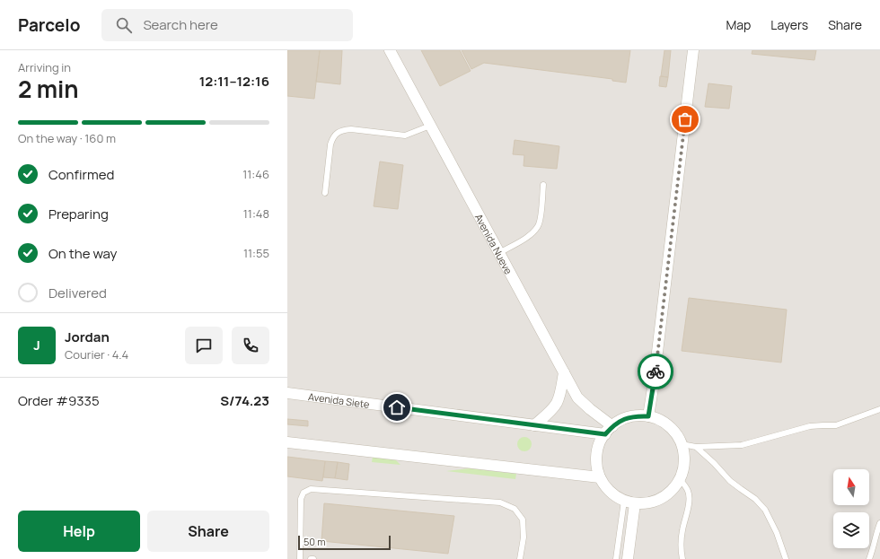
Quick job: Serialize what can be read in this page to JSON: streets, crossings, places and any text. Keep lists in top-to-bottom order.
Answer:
{
  "streets": {
    "street": ["Avenida Nueve", "Avenida Siete"]
  },
  "crossings": [
    ["Avenida Nueve", "Avenida Siete"]
  ],
  "scale_bar": "50 m",
  "north": "top",
  "page": {
    "header": "Parcelo",
    "search": "Search here",
    "nav": ["Map", "Layers", "Share"],
    "heading": ["2 min", "Arriving in", "12:11–12:16"],
    "panel": [
      "Jordan",
      "Courier · 4.4",
      "Order #9335",
      "S/74.23"
    ],
    "bar": "On the way · 160 m",
    "list": [
      ["Confirmed", "11:46"],
      ["Preparing", "11:48"],
      ["On the way", "11:55"],
      "Delivered"
    ],
    "round": "J",
    "buttons": ["Help", "Share"],
    "scale": "50 m"
  }
}
